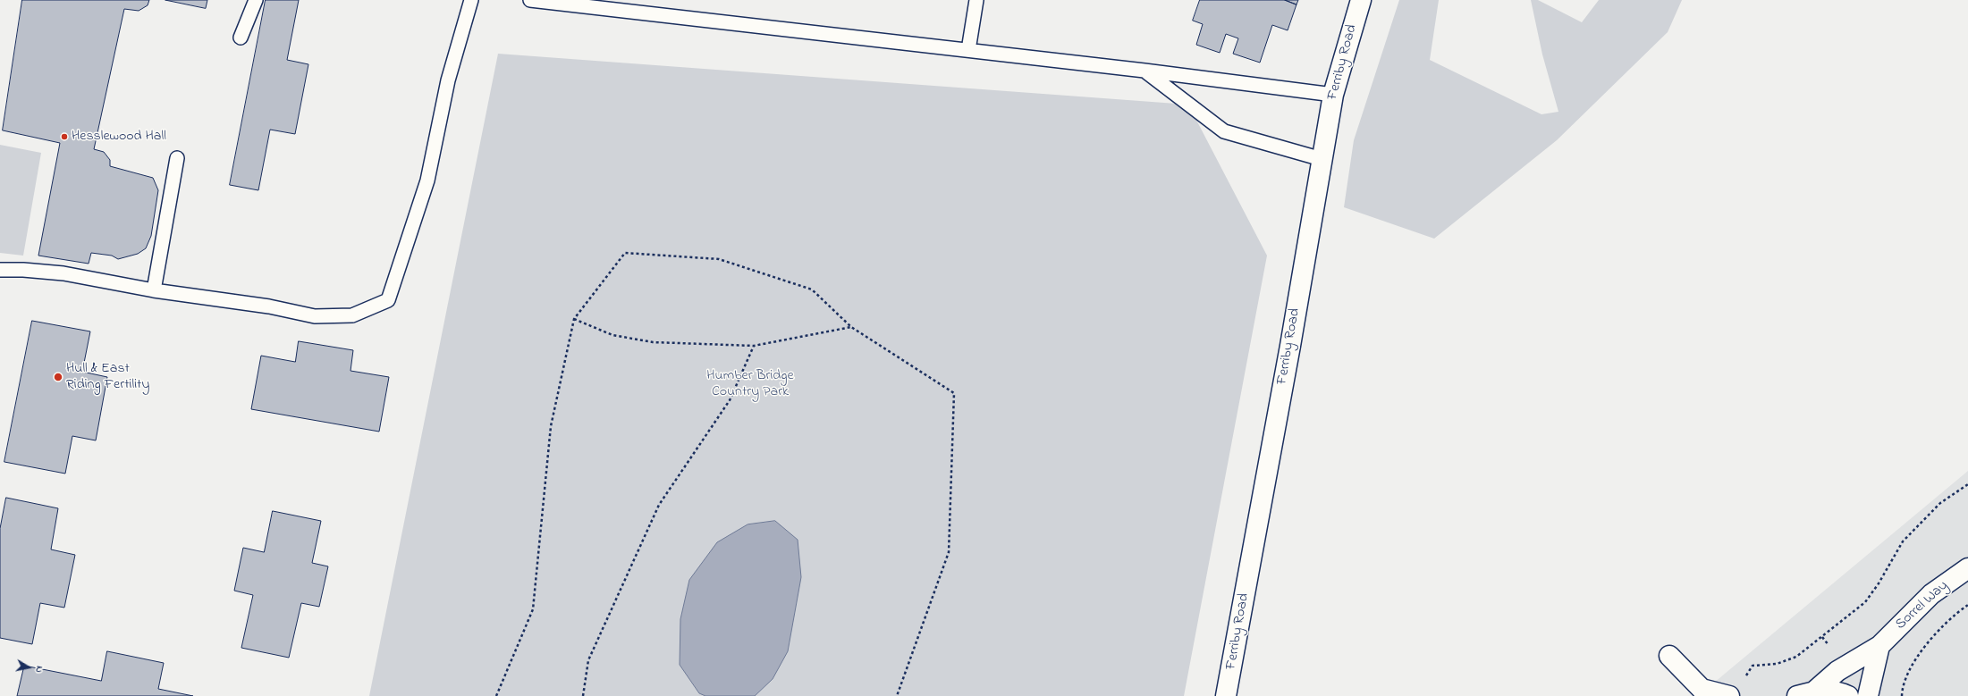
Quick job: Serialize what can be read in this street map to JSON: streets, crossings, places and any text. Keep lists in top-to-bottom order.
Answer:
{
  "streets": {
    "street": ["Ferriby Road", "Sorrel Way"]
  },
  "parks": ["Humber Bridge Country Park"],
  "places": ["Hesslewood Hall", "Hull & East Riding Fertility"],
  "north": "right"
}
